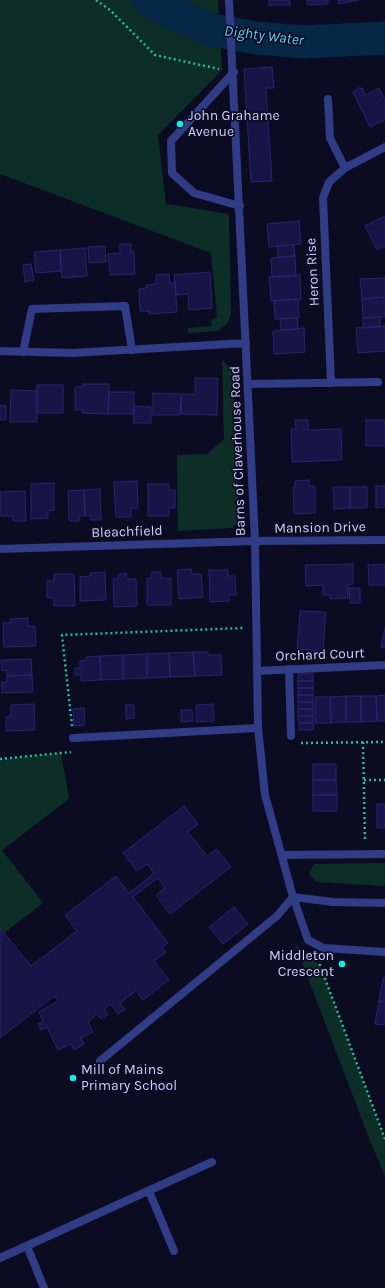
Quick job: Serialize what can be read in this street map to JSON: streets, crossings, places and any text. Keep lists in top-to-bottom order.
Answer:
{
  "streets": {
    "street": [
      "Heron Rise",
      "Barns of Claverhouse Road",
      "Mansion Drive",
      "Bleachfield",
      "Orchard Court"
    ]
  },
  "crossings": [
    ["Barns of Claverhouse Road", "Mansion Drive"],
    ["Barns of Claverhouse Road", "Bleachfield"],
    ["Barns of Claverhouse Road", "Orchard Court"],
    ["Mansion Drive", "Bleachfield"]
  ],
  "water": ["Dighty Water"],
  "places": ["John Grahame Avenue", "Middleton Crescent", "Mill of Mains Primary School"]
}
